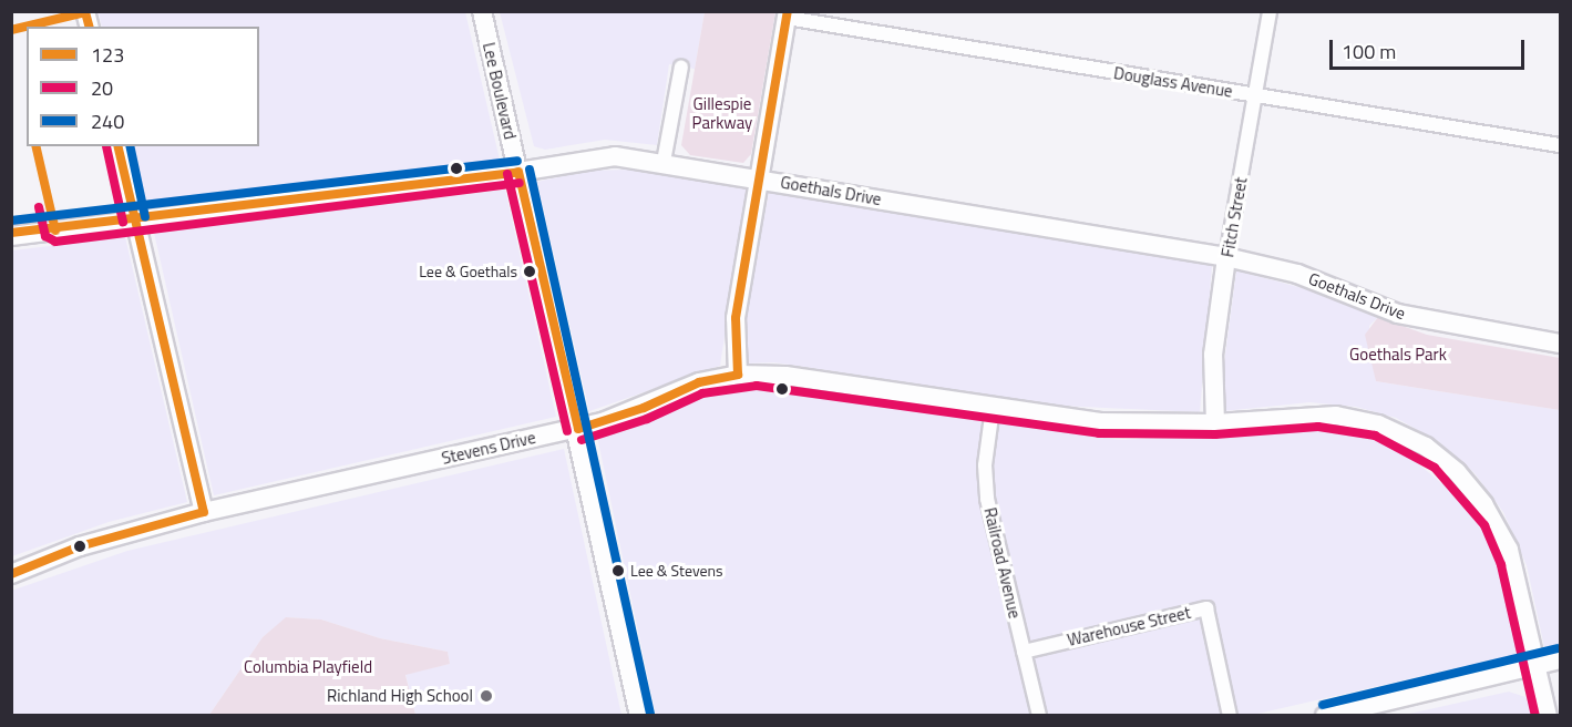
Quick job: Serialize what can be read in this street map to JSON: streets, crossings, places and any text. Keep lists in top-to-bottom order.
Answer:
{
  "streets": {
    "street": [
      "Douglass Avenue",
      "Lee Boulevard",
      "Goethals Drive",
      "Fitch Street",
      "Stevens Drive",
      "Railroad Avenue",
      "Warehouse Street"
    ]
  },
  "crossings": [
    ["Douglass Avenue", "Fitch Street"],
    ["Lee Boulevard", "Goethals Drive"],
    ["Lee Boulevard", "Stevens Drive"],
    ["Goethals Drive", "Fitch Street"],
    ["Fitch Street", "Stevens Drive"],
    ["Stevens Drive", "Railroad Avenue"],
    ["Railroad Avenue", "Warehouse Street"]
  ],
  "parks": ["Gillespie Parkway", "Goethals Park", "Columbia Playfield"],
  "places": ["Lee & Goethals", "Lee & Stevens", "Richland High School"],
  "lines": ["transit line 123", "transit line 20", "transit line 240"],
  "legend": ["123", "20", "240"],
  "scale_bar": "100 m"
}
